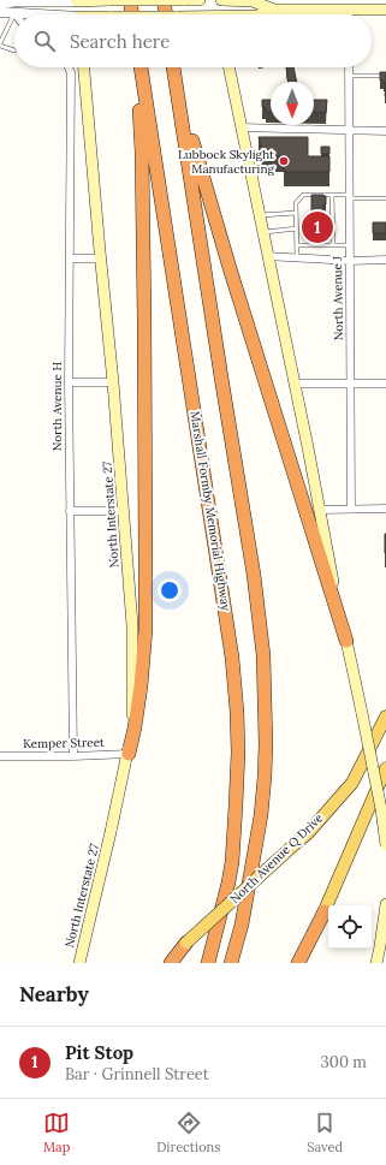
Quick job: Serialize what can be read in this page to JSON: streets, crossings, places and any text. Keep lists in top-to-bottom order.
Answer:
{
  "streets": {
    "highway": ["Marshall Formby Memorial Highway"],
    "main road": ["North Interstate 27", "North Avenue Q Drive"],
    "street": ["North Avenue J", "North Avenue H", "Kemper Street"]
  },
  "crossings": [
    ["North Avenue H", "Kemper Street"],
    ["North Interstate 27", "Kemper Street"]
  ],
  "places": ["Lubbock Skylight Manufacturing"],
  "north": "bottom",
  "page": {
    "search": "Search here",
    "pins": "1",
    "heading": "Nearby",
    "list": [
      {
        "mark": "1",
        "name": "Pit Stop",
        "note": "Bar · Grinnell Street",
        "value": "300 m"
      }
    ],
    "nav": ["Map", "Directions", "Saved"]
  }
}
